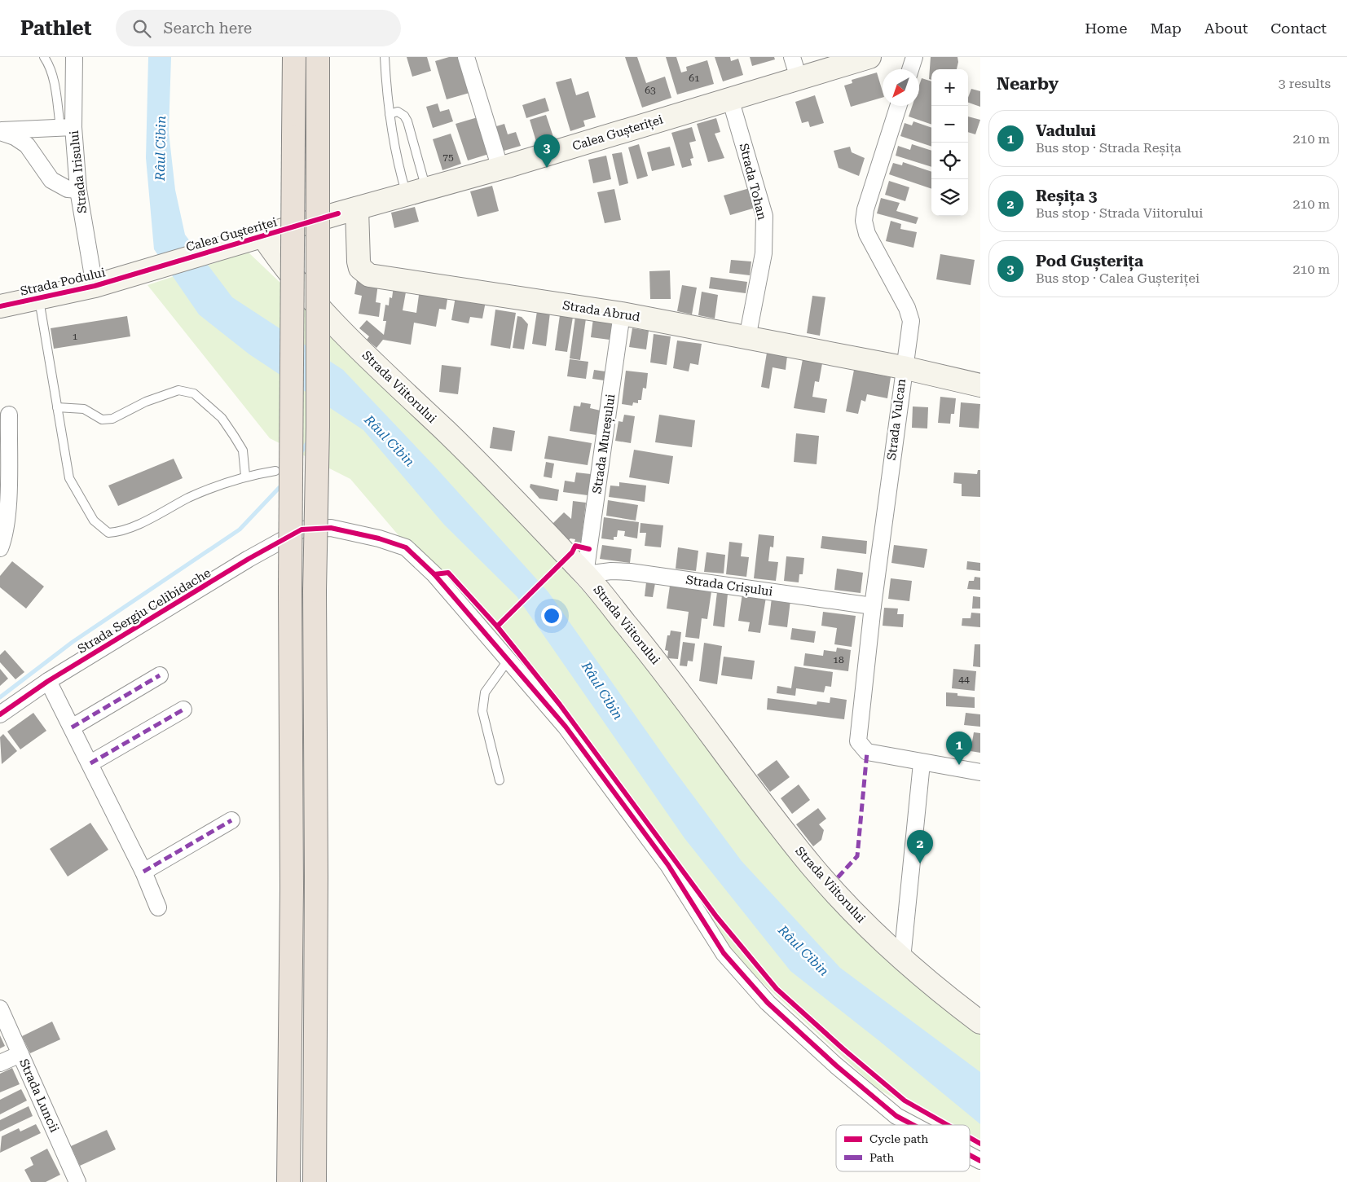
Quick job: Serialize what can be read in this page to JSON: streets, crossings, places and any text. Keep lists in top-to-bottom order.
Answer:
{
  "streets": {
    "street": [
      "Calea Gușteriței",
      "Strada Irisului",
      "Strada Tohan",
      "Strada Podului",
      "Strada Abrud",
      "Strada Viitorului",
      "Strada Vulcan",
      "Strada Mureșului",
      "Strada Crișului",
      "Strada Sergiu Celibidache",
      "Strada Luncii"
    ]
  },
  "crossings": [
    ["Calea Gușteriței", "Strada Tohan"],
    ["Calea Gușteriței", "Strada Podului"],
    ["Calea Gușteriței", "Strada Abrud"],
    ["Calea Gușteriței", "Strada Viitorului"],
    ["Strada Irisului", "Strada Podului"],
    ["Strada Tohan", "Strada Abrud"],
    ["Strada Abrud", "Strada Vulcan"],
    ["Strada Abrud", "Strada Mureșului"],
    ["Strada Viitorului", "Strada Mureșului"],
    ["Strada Viitorului", "Strada Crișului"],
    ["Strada Vulcan", "Strada Crișului"],
    ["Strada Mureșului", "Strada Crișului"]
  ],
  "water": ["Râul Cibin"],
  "house_numbers": [
    "61",
    "63",
    "75",
    "1",
    "18",
    "44"
  ],
  "legend": ["Cycle path", "Path"],
  "north": "bottom left",
  "page": {
    "header": "Pathlet",
    "search": "Search here",
    "nav": [
      "Home",
      "Map",
      "About",
      "Contact"
    ],
    "heading": ["Nearby", "3 results"],
    "map_buttons": ["+", "−"],
    "list": [
      {
        "mark": "1",
        "name": "Vadului",
        "note": "Bus stop · Strada Reșița",
        "value": "210 m"
      },
      {
        "mark": "2",
        "name": "Reșița 3",
        "note": "Bus stop · Strada Viitorului",
        "value": "210 m"
      },
      {
        "mark": "3",
        "name": "Pod Gușterița",
        "note": "Bus stop · Calea Gușteriței",
        "value": "210 m"
      }
    ],
    "pins": ["3", "1", "2"]
  }
}
